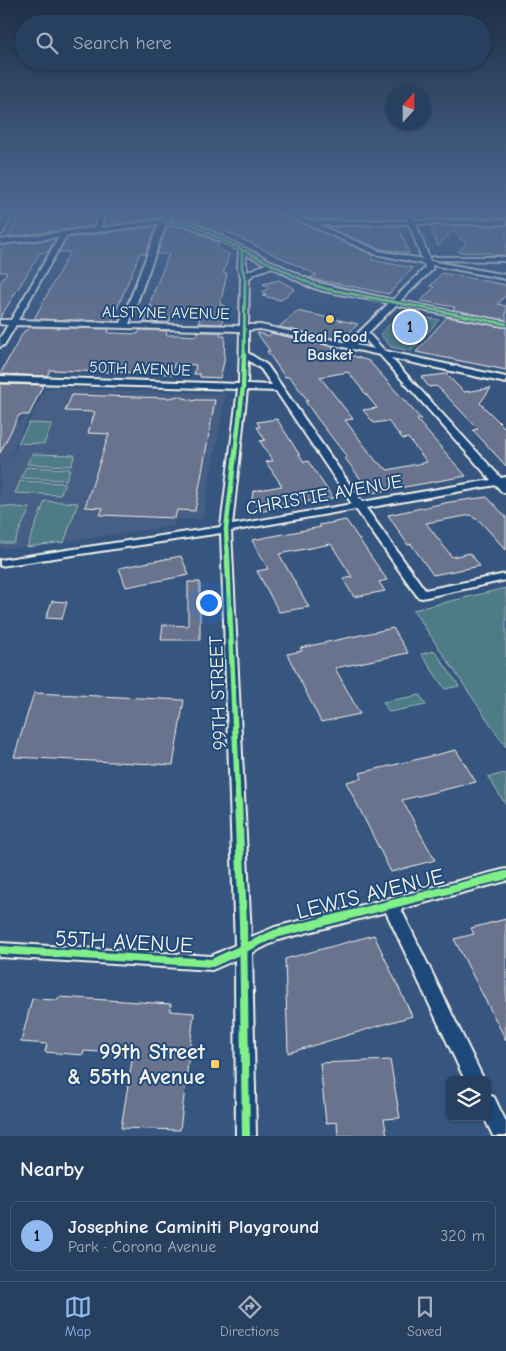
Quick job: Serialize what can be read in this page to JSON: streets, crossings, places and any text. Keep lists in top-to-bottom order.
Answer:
{
  "streets": {
    "street": [
      "ALSTYNE AVENUE",
      "50TH AVENUE",
      "CHRISTIE AVENUE",
      "99TH STREET",
      "LEWIS AVENUE",
      "55TH AVENUE"
    ]
  },
  "crossings": [
    ["ALSTYNE AVENUE", "99TH STREET"],
    ["50TH AVENUE", "99TH STREET"],
    ["CHRISTIE AVENUE", "99TH STREET"],
    ["99TH STREET", "LEWIS AVENUE"],
    ["99TH STREET", "55TH AVENUE"],
    ["LEWIS AVENUE", "55TH AVENUE"]
  ],
  "places": {
    "other": ["Ideal Food Basket"],
    "transit": ["99th Street & 55th Avenue"]
  },
  "north": "top",
  "page": {
    "search": "Search here",
    "pins": "1",
    "heading": "Nearby",
    "list": [
      {
        "mark": "1",
        "name": "Josephine Caminiti Playground",
        "note": "Park · Corona Avenue",
        "value": "320 m"
      }
    ],
    "nav": ["Map", "Directions", "Saved"]
  }
}
